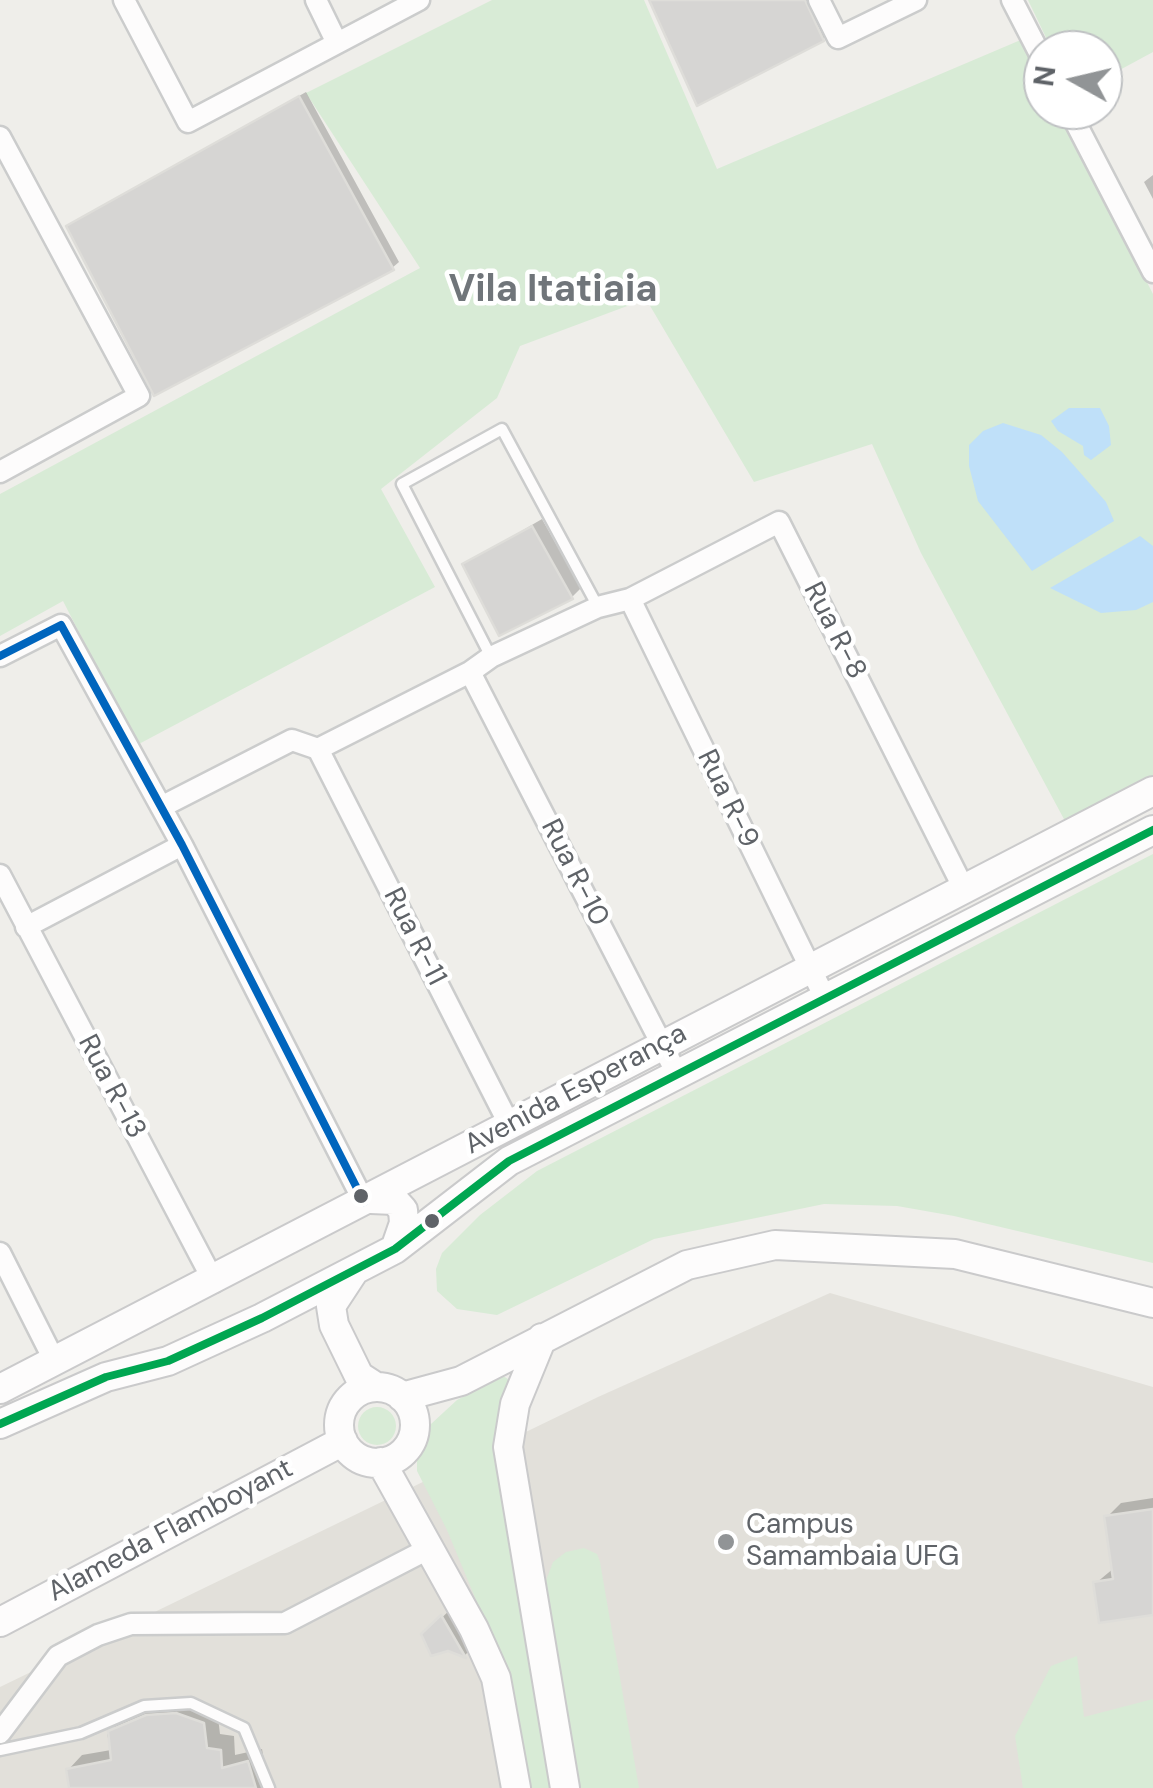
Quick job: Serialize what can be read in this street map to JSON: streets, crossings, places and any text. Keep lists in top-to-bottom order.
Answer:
{
  "streets": {
    "main road": ["Avenida Esperança", "Alameda Flamboyant"],
    "street": [
      "Rua R-8",
      "Rua R-9",
      "Rua R-10",
      "Rua R-11",
      "Rua R-13"
    ]
  },
  "crossings": [
    ["Rua R-8", "Rua R-9"],
    ["Rua R-8", "Avenida Esperança"],
    ["Rua R-9", "Avenida Esperança"],
    ["Rua R-10", "Avenida Esperança"],
    ["Rua R-11", "Avenida Esperança"],
    ["Rua R-13", "Avenida Esperança"]
  ],
  "districts": ["Vila Itatiaia"],
  "places": ["Campus Samambaia UFG"],
  "north": "left"
}
